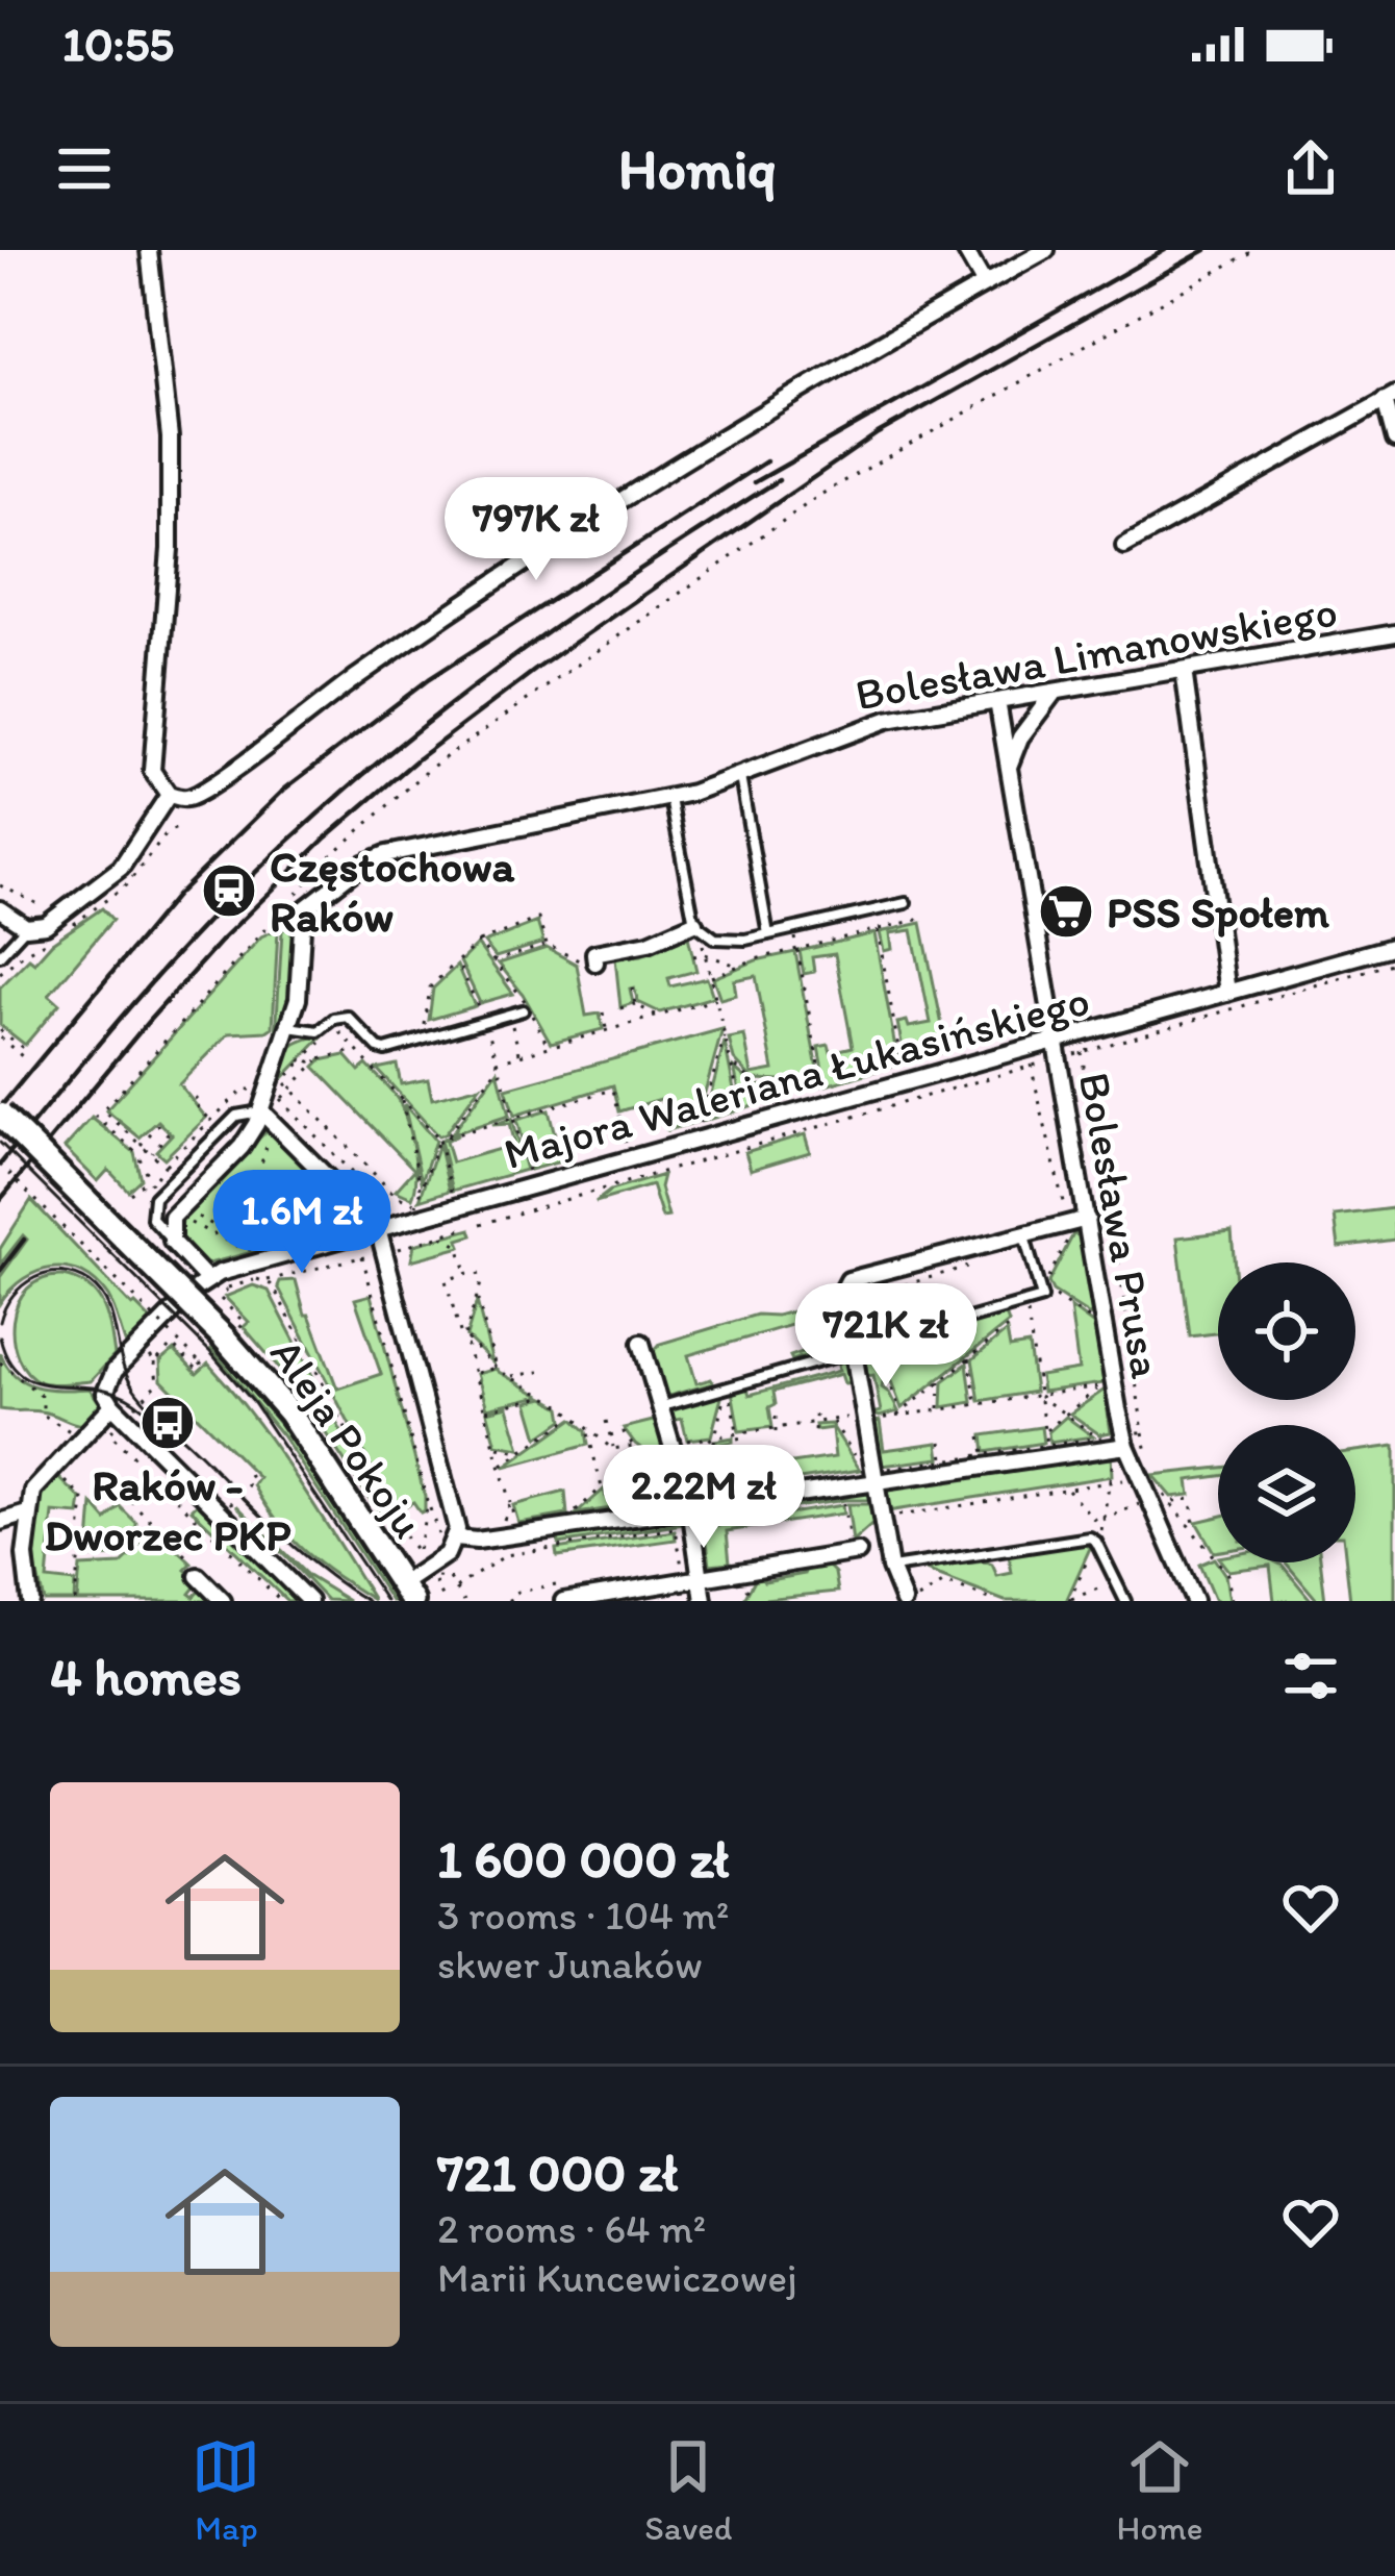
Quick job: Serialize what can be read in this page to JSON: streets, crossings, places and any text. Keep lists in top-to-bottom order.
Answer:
{
  "streets": {
    "street": [
      "Bolesława Limanowskiego",
      "Majora Waleriana Łukasińskiego",
      "Bolesława Prusa",
      "Aleja Pokoju"
    ]
  },
  "crossings": [
    ["Bolesława Limanowskiego", "Bolesława Prusa"],
    ["Majora Waleriana Łukasińskiego", "Bolesława Prusa"]
  ],
  "places": {
    "station": ["Częstochowa Raków"],
    "supermarket": ["PSS Społem"],
    "bus stop": ["Raków - Dworzec PKP"]
  },
  "page": {
    "status": "10:55",
    "header": "Homiq",
    "price": [
      "797K zł",
      "1.6M zł",
      "721K zł",
      "2.22M zł"
    ],
    "heading": "4 homes",
    "list": [
      {
        "name": "1 600 000 zł",
        "note": "3 rooms · 104 m² · skwer Junaków"
      },
      {
        "name": "721 000 zł",
        "note": "2 rooms · 64 m² · Marii Kuncewiczowej"
      }
    ],
    "tabs": ["Map", "Saved", "Home"]
  }
}
